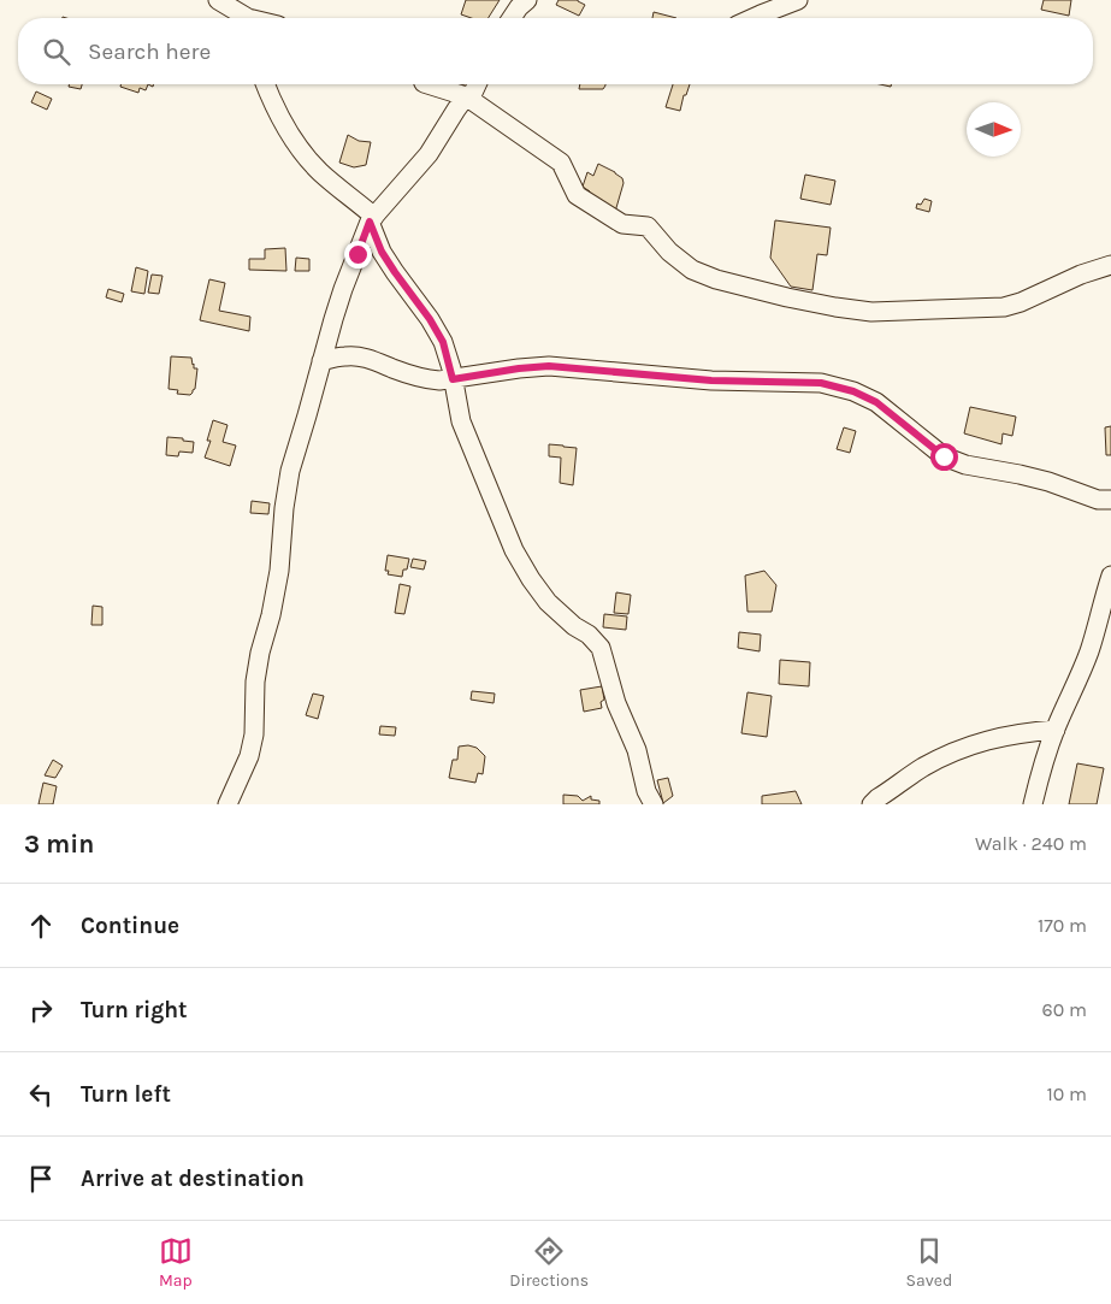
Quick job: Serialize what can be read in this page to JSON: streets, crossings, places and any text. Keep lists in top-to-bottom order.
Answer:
{
  "north": "right",
  "page": {
    "search": "Search here",
    "heading": ["3 min", "Walk · 240 m"],
    "list": [
      ["Continue", "170 m"],
      ["Turn right", "60 m"],
      ["Turn left", "10 m"],
      "Arrive at destination"
    ],
    "nav": ["Map", "Directions", "Saved"]
  }
}
